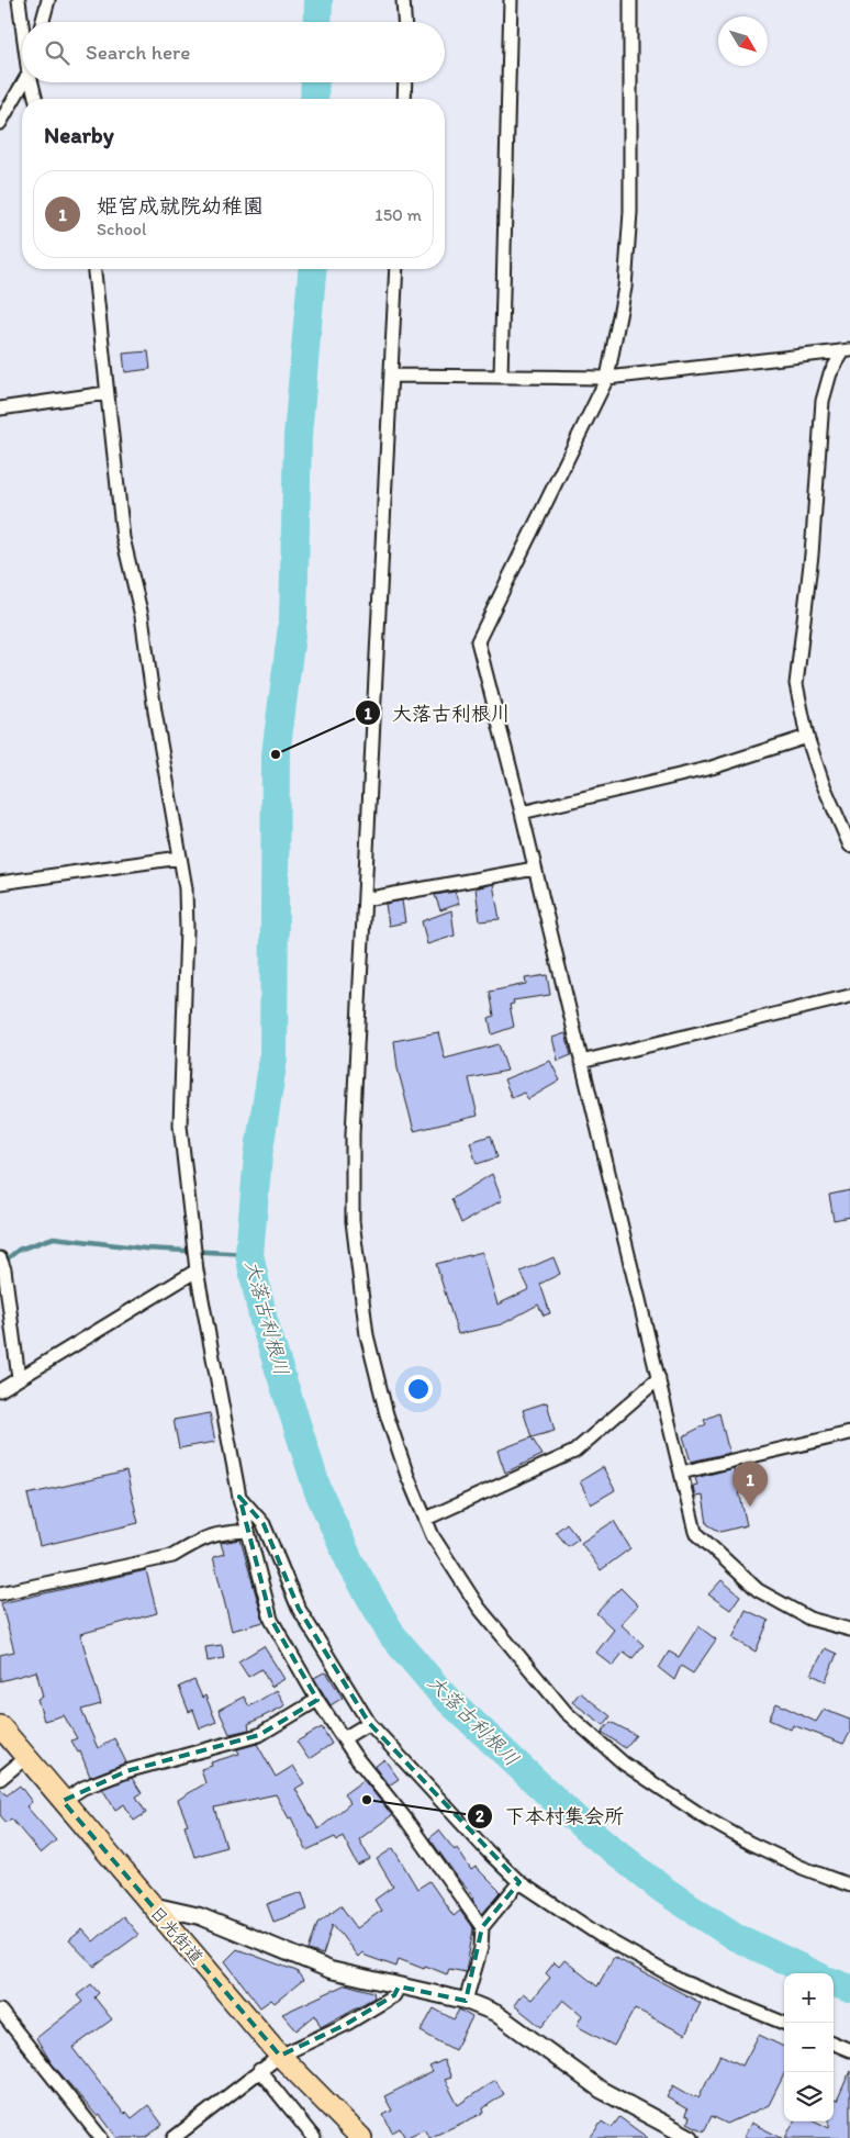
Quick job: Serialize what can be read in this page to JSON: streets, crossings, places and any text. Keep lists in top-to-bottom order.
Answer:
{
  "streets": {
    "highway": ["日光街道"]
  },
  "water": ["大落古利根川"],
  "places": ["大落古利根川", "下本村集会所"],
  "north": "bottom right",
  "page": {
    "search": "Search here",
    "heading": "Nearby",
    "list": [
      {
        "mark": "1",
        "name": "姫宮成就院幼稚園",
        "note": "School",
        "value": "150 m"
      }
    ],
    "pins": "1",
    "map_buttons": ["+", "−"]
  }
}
